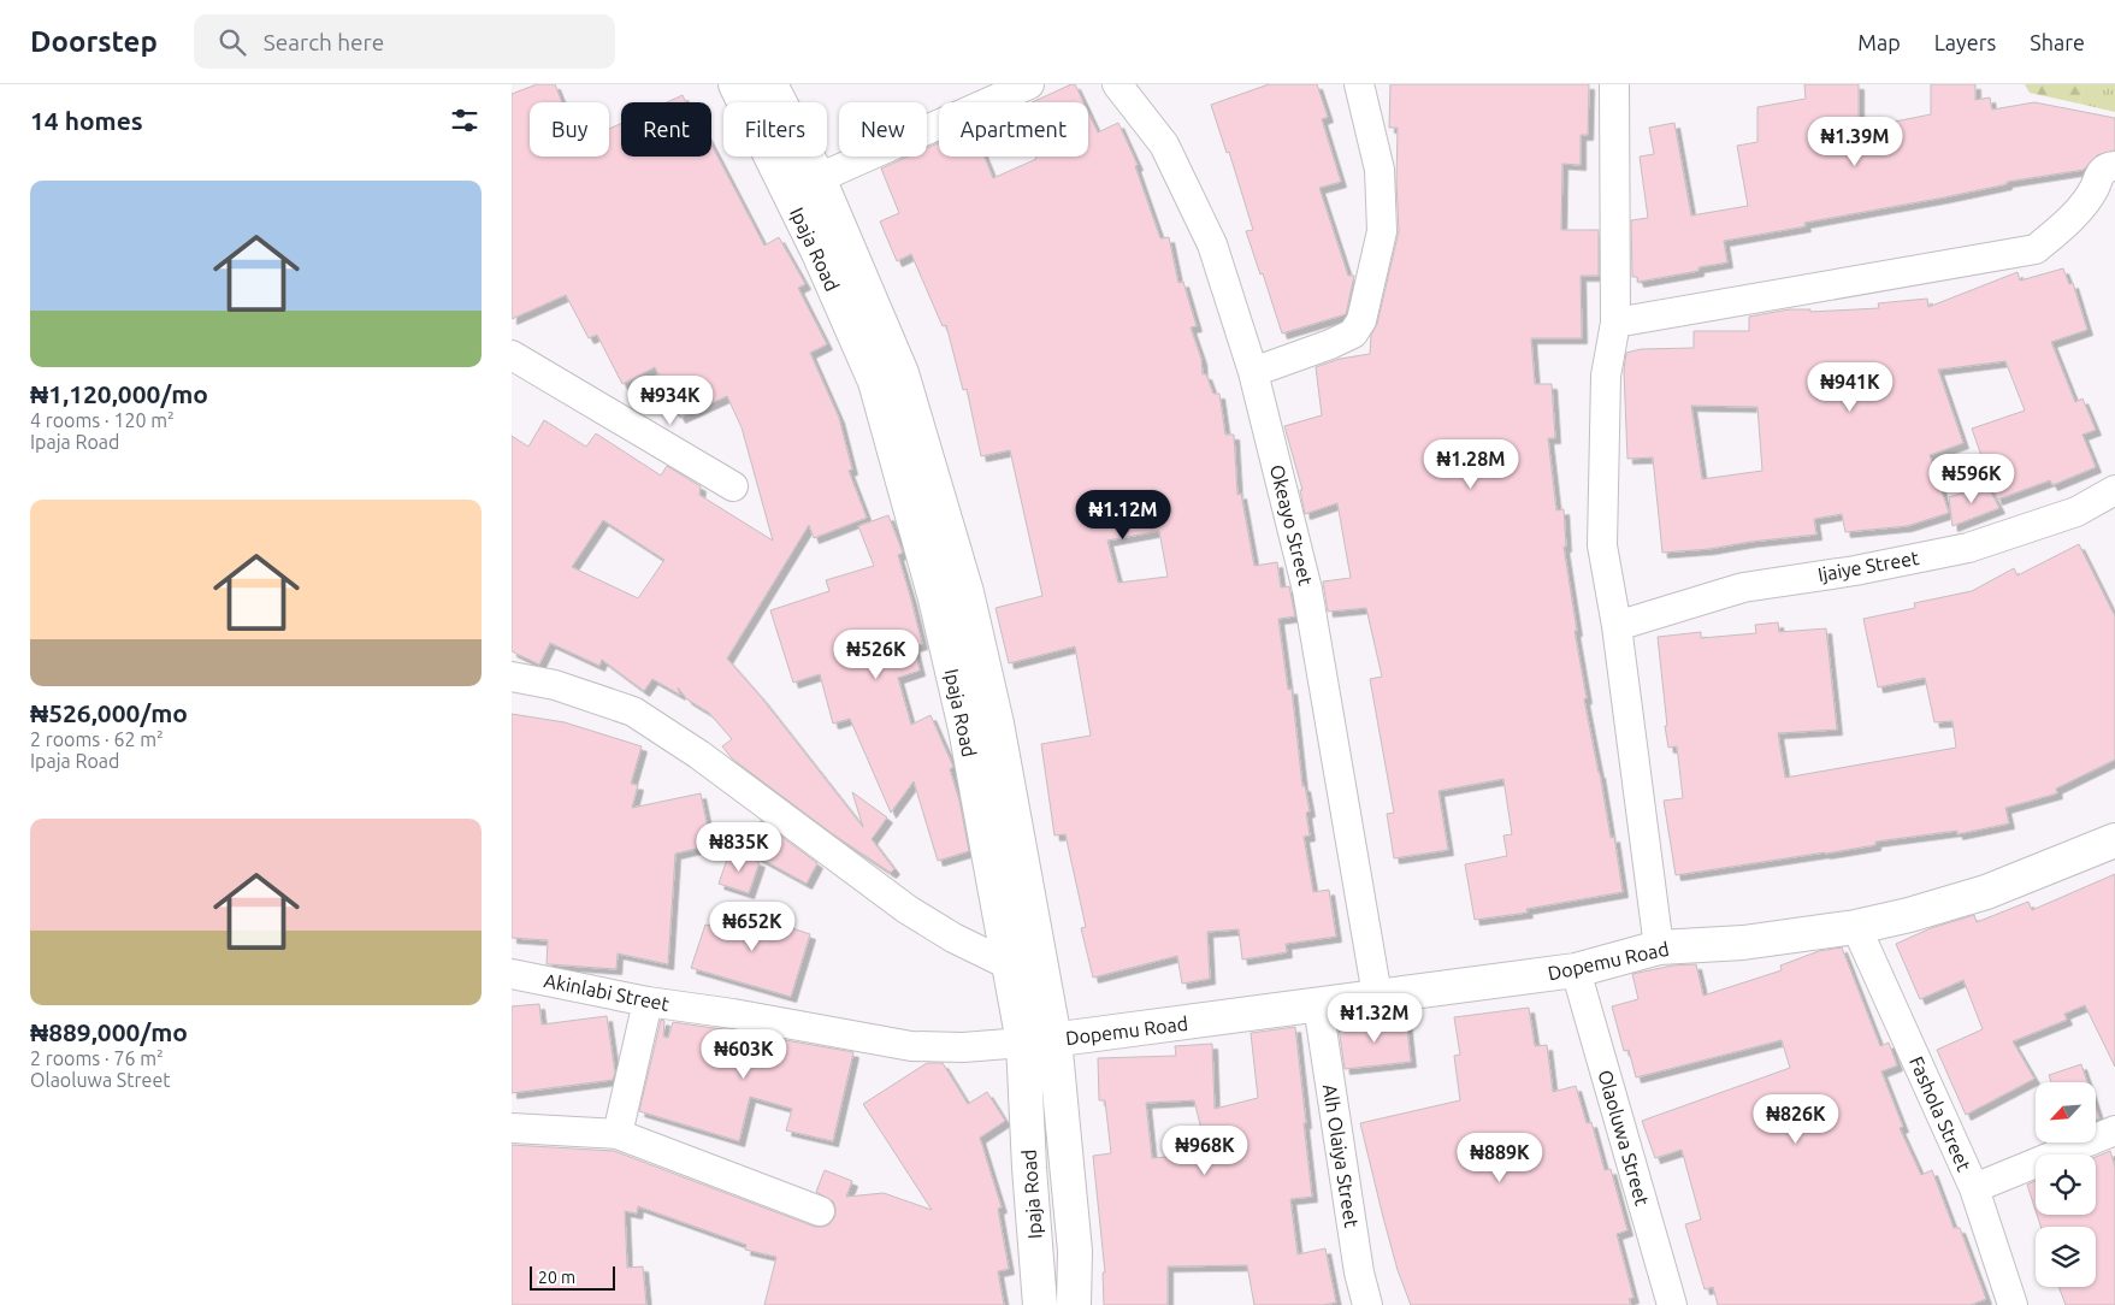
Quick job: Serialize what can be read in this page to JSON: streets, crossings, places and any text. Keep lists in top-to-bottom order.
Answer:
{
  "streets": {
    "main road": ["Ipaja Road", "Dopemu Road"],
    "street": [
      "Okeayo Street",
      "Ijaiye Street",
      "Akinlabi Street",
      "Fashola Street",
      "Olaoluwa Street",
      "Alh Olaiya Street"
    ]
  },
  "crossings": [
    ["Ipaja Road", "Dopemu Road"],
    ["Ipaja Road", "Akinlabi Street"],
    ["Okeayo Street", "Dopemu Road"],
    ["Dopemu Road", "Akinlabi Street"],
    ["Dopemu Road", "Fashola Street"],
    ["Dopemu Road", "Olaoluwa Street"],
    ["Dopemu Road", "Alh Olaiya Street"]
  ],
  "scale_bar": "20 m",
  "north": "bottom left",
  "page": {
    "header": "Doorstep",
    "search": "Search here",
    "nav": ["Map", "Layers", "Share"],
    "heading": "14 homes",
    "chip": [
      "Buy",
      "Rent",
      "Filters",
      "New",
      "Apartment"
    ],
    "price": [
      "₦1.39M",
      "₦941K",
      "₦934K",
      "₦1.28M",
      "₦596K",
      "₦1.12M",
      "₦526K",
      "₦835K",
      "₦652K",
      "₦1.32M",
      "₦603K",
      "₦826K",
      "₦968K",
      "₦889K"
    ],
    "list": [
      {
        "name": "₦1,120,000/mo",
        "note": "4 rooms · 120 m² · Ipaja Road"
      },
      {
        "name": "₦526,000/mo",
        "note": "2 rooms · 62 m² · Ipaja Road"
      },
      {
        "name": "₦889,000/mo",
        "note": "2 rooms · 76 m² · Olaoluwa Street"
      }
    ],
    "scale": "20 m"
  }
}
